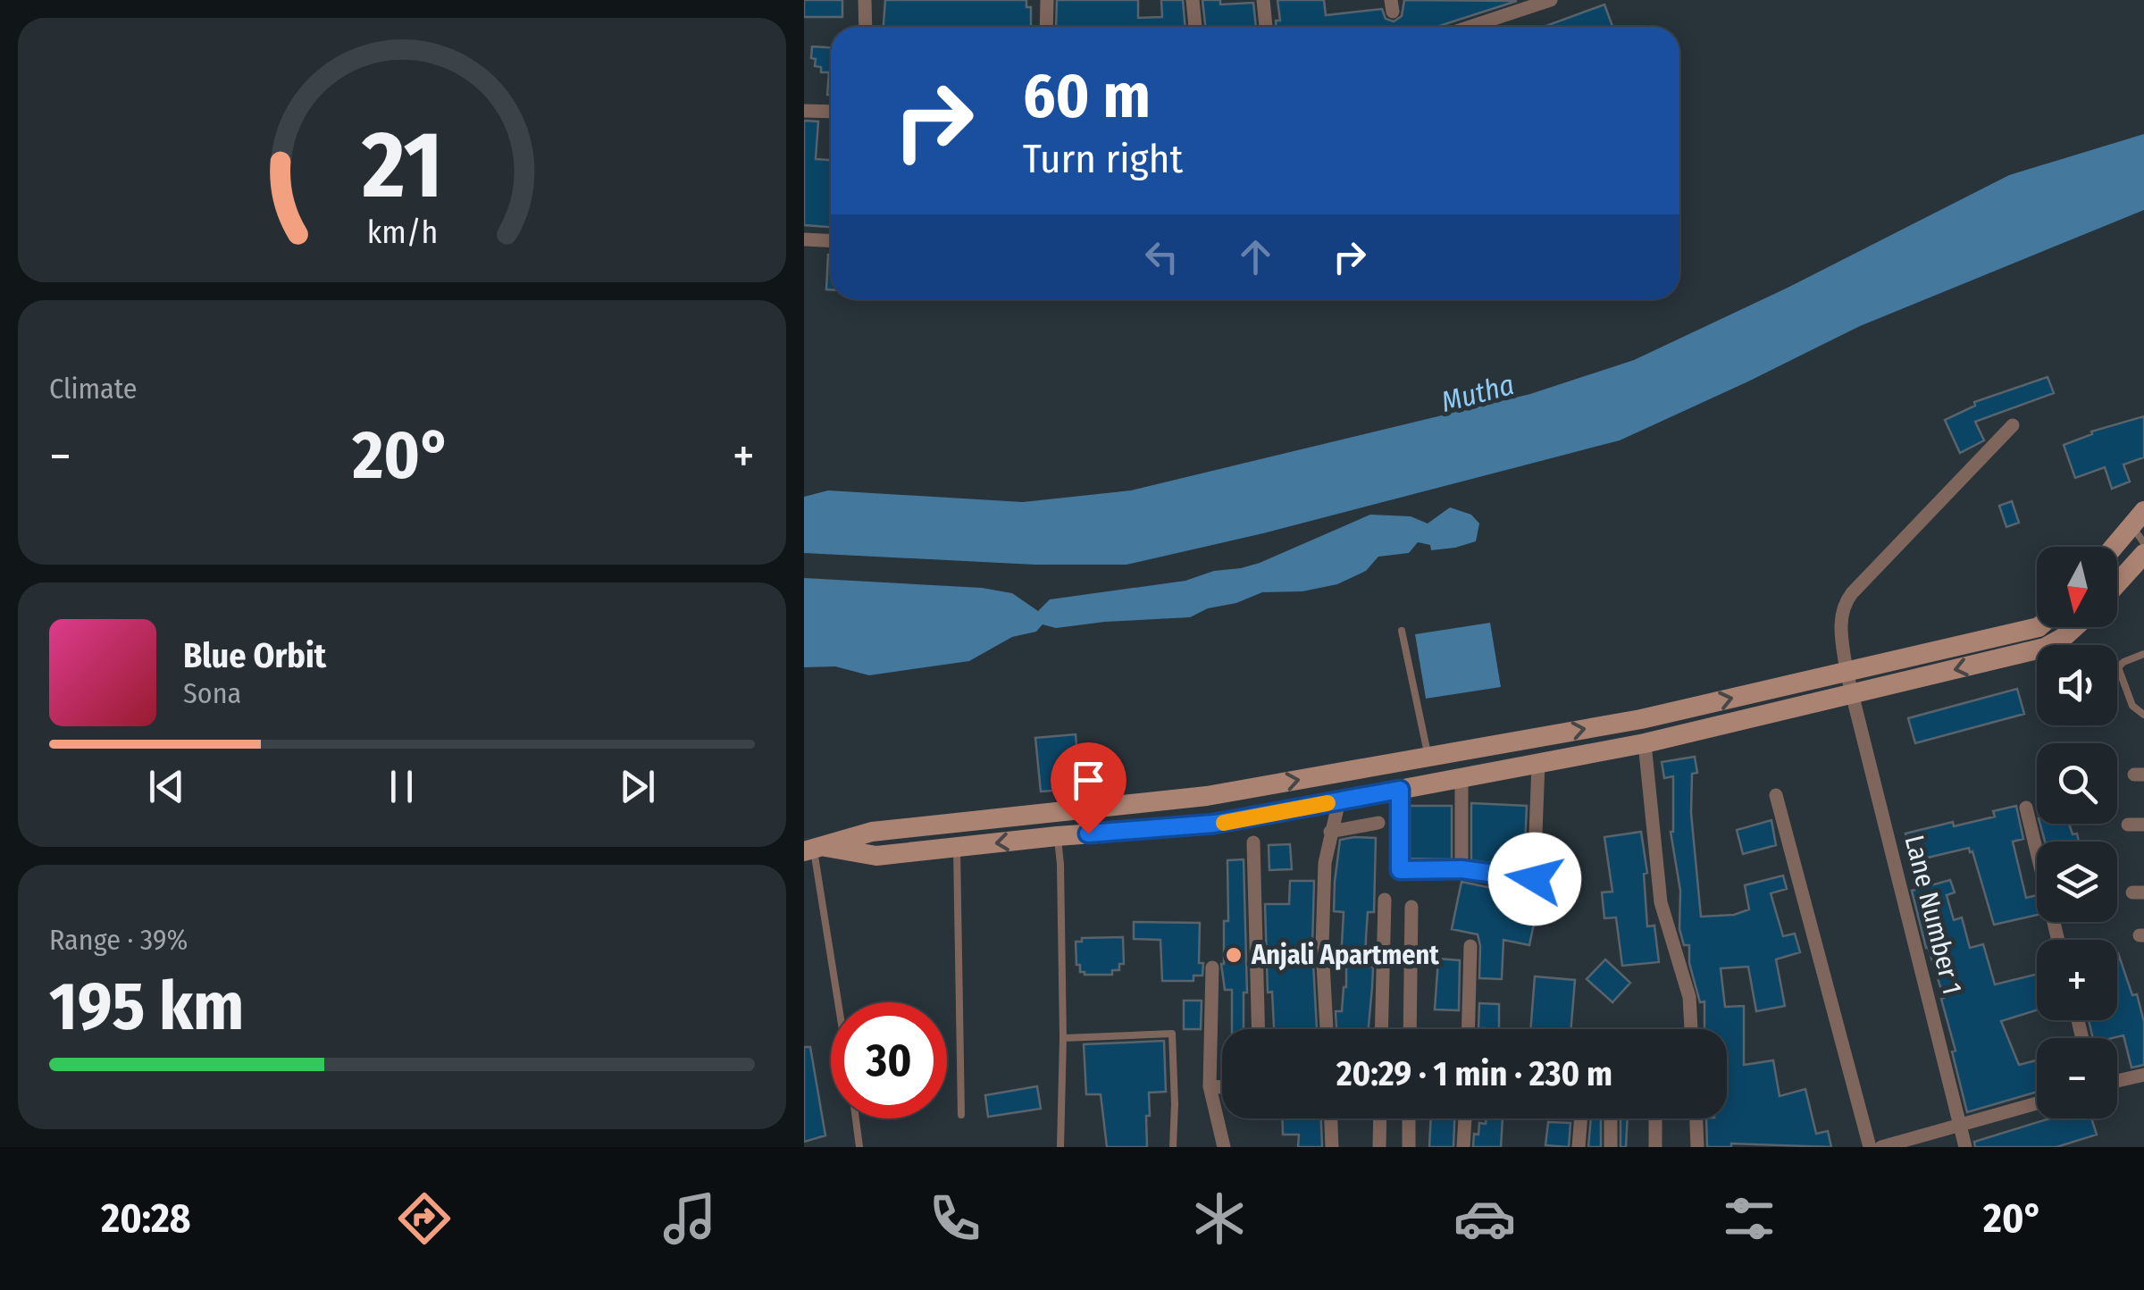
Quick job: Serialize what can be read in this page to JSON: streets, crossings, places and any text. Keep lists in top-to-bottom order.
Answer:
{
  "streets": {
    "street": ["Lane Number 1"]
  },
  "water": ["Mutha"],
  "places": ["Anjali Apartment"],
  "north": "bottom",
  "page": {
    "turn": ["60 m", "Turn right"],
    "tile": [
      "Climate",
      ["Range · 39%", "195 km"]
    ],
    "heat": ["−", "20°", "+"],
    "map_buttons": ["+", "−"],
    "song": ["Blue Orbit", "Sona"],
    "limit": "30",
    "trip": "20:29 · 1 min · 230 m",
    "tabs": ["20:28", "20°"],
    "gauge": ["21", "km/h"]
  }
}
